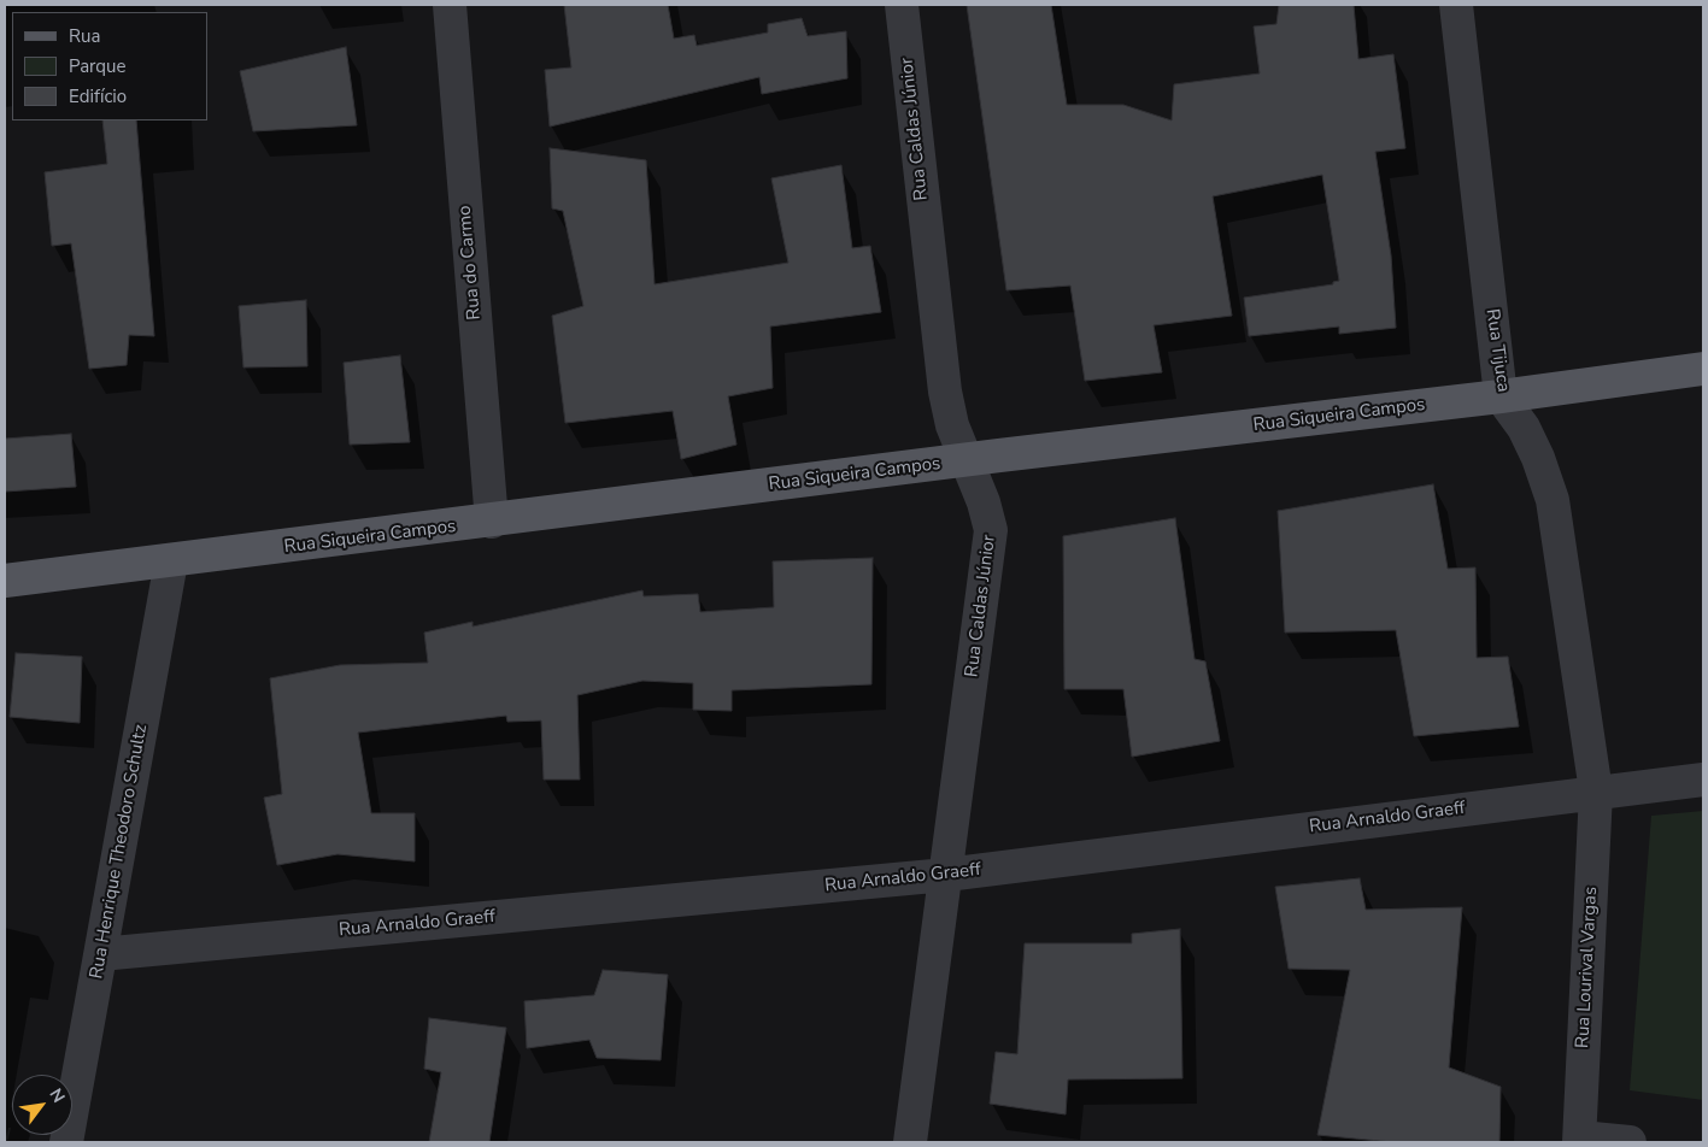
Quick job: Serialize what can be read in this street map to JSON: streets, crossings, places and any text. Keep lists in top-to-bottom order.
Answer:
{
  "streets": {
    "main road": ["Rua Siqueira Campos"],
    "street": [
      "Rua Caldas Júnior",
      "Rua do Carmo",
      "Rua Tijuca",
      "Rua Arnaldo Graeff",
      "Rua Henrique Theodoro Schultz",
      "Rua Lourival Vargas"
    ]
  },
  "crossings": [
    ["Rua Caldas Júnior", "Rua Siqueira Campos"],
    ["Rua Caldas Júnior", "Rua Arnaldo Graeff"],
    ["Rua do Carmo", "Rua Siqueira Campos"],
    ["Rua Tijuca", "Rua Siqueira Campos"],
    ["Rua Tijuca", "Rua Arnaldo Graeff"],
    ["Rua Tijuca", "Rua Lourival Vargas"],
    ["Rua Siqueira Campos", "Rua Henrique Theodoro Schultz"],
    ["Rua Arnaldo Graeff", "Rua Henrique Theodoro Schultz"],
    ["Rua Arnaldo Graeff", "Rua Lourival Vargas"]
  ],
  "legend": ["Rua", "Parque", "Edifício"],
  "north": "top right"
}
